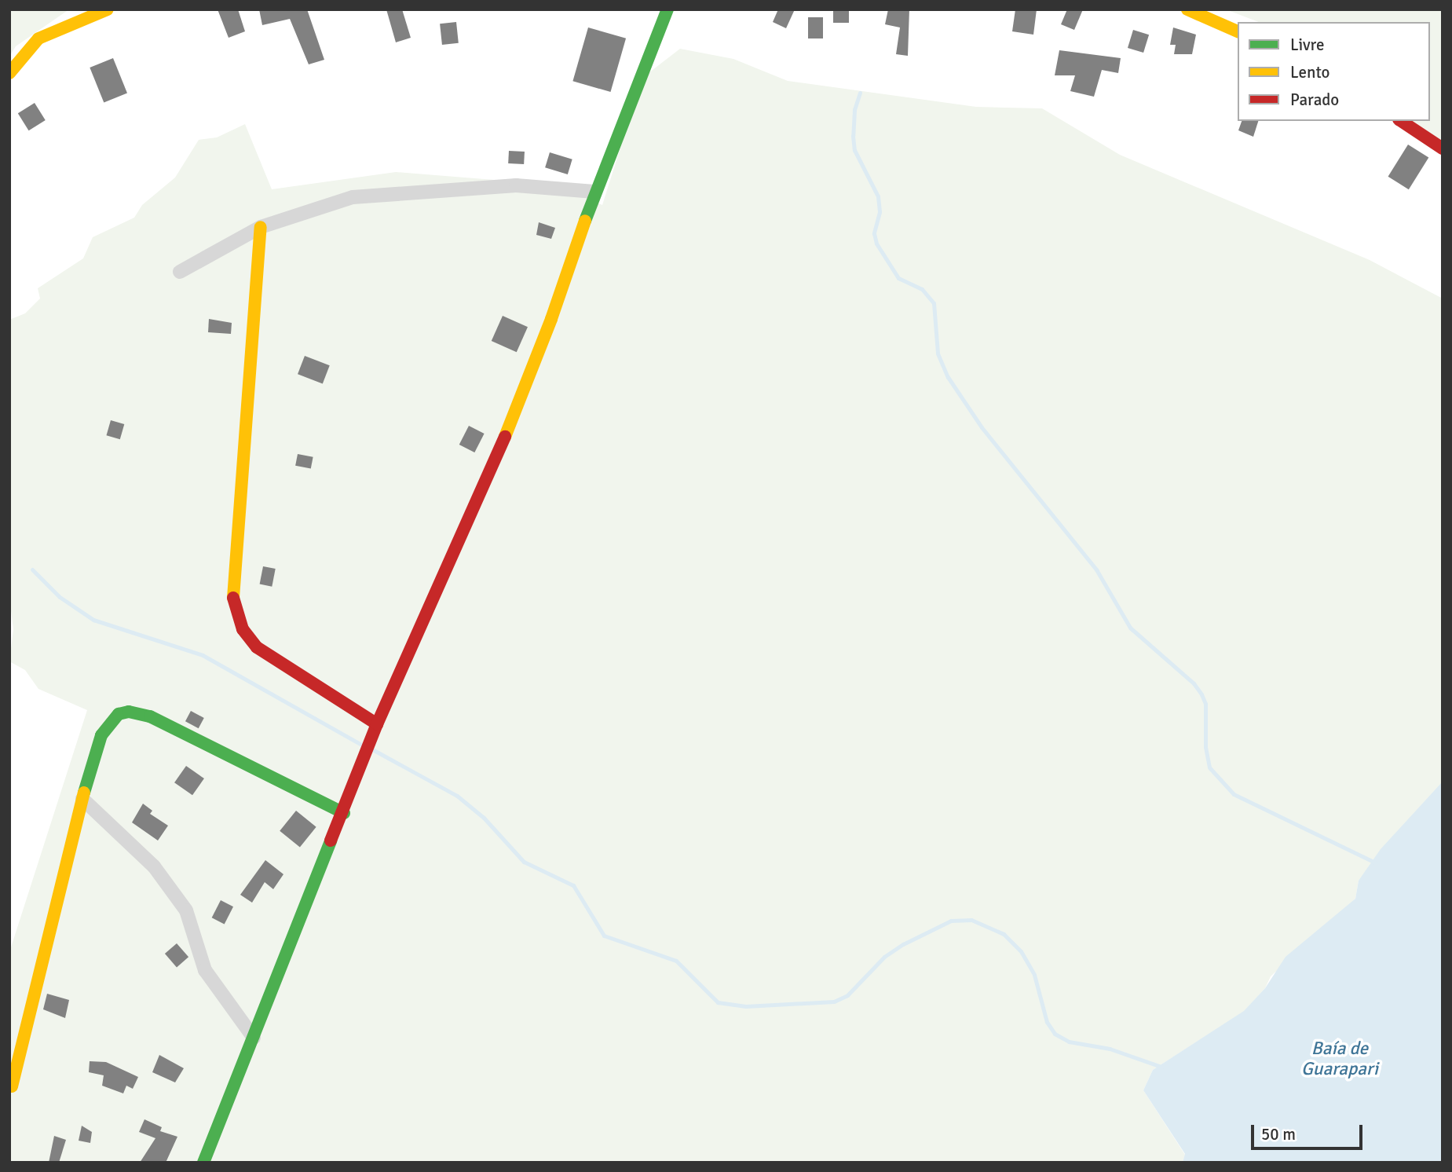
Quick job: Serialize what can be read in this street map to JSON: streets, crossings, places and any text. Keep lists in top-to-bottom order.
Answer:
{
  "water": ["Baía de Guarapari"],
  "legend": ["Livre", "Lento", "Parado"],
  "scale_bar": "50 m"
}
